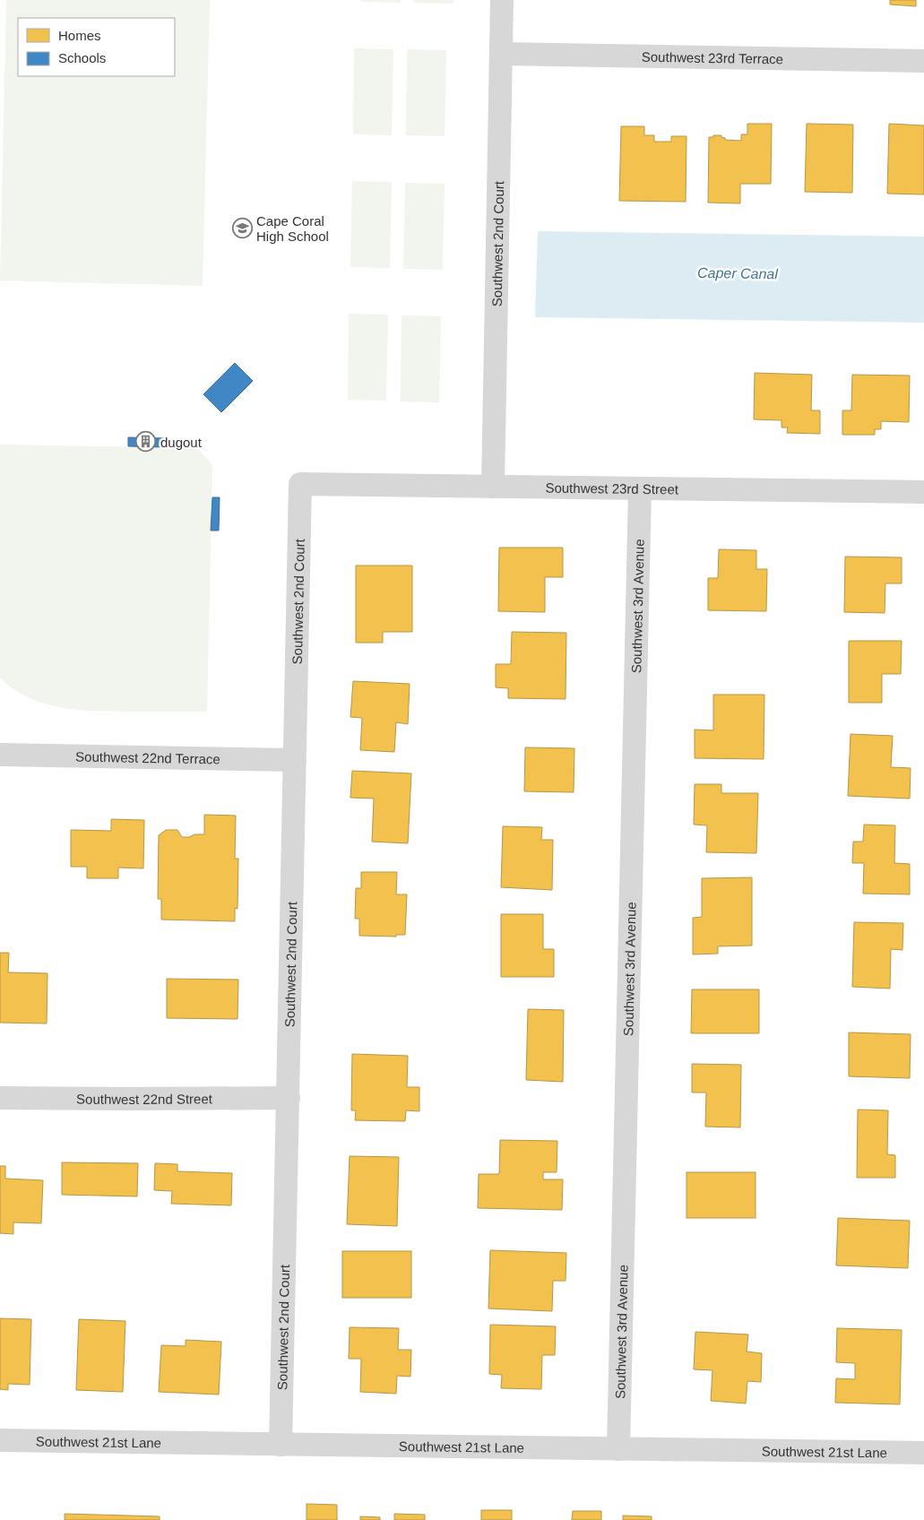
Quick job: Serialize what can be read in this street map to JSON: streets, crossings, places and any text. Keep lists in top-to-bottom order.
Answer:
{
  "streets": {
    "street": [
      "Southwest 23rd Terrace",
      "Southwest 2nd Court",
      "Southwest 23rd Street",
      "Southwest 3rd Avenue",
      "Southwest 22nd Terrace",
      "Southwest 22nd Street",
      "Southwest 21st Lane"
    ]
  },
  "crossings": [
    ["Southwest 23rd Terrace", "Southwest 2nd Court"],
    ["Southwest 2nd Court", "Southwest 23rd Street"],
    ["Southwest 2nd Court", "Southwest 22nd Terrace"],
    ["Southwest 2nd Court", "Southwest 22nd Street"],
    ["Southwest 2nd Court", "Southwest 21st Lane"],
    ["Southwest 23rd Street", "Southwest 3rd Avenue"],
    ["Southwest 3rd Avenue", "Southwest 21st Lane"]
  ],
  "water": ["Caper Canal"],
  "places": {
    "school or university": ["Cape Coral High School"],
    "building": ["dugout"]
  },
  "legend": ["Homes", "Schools"]
}
